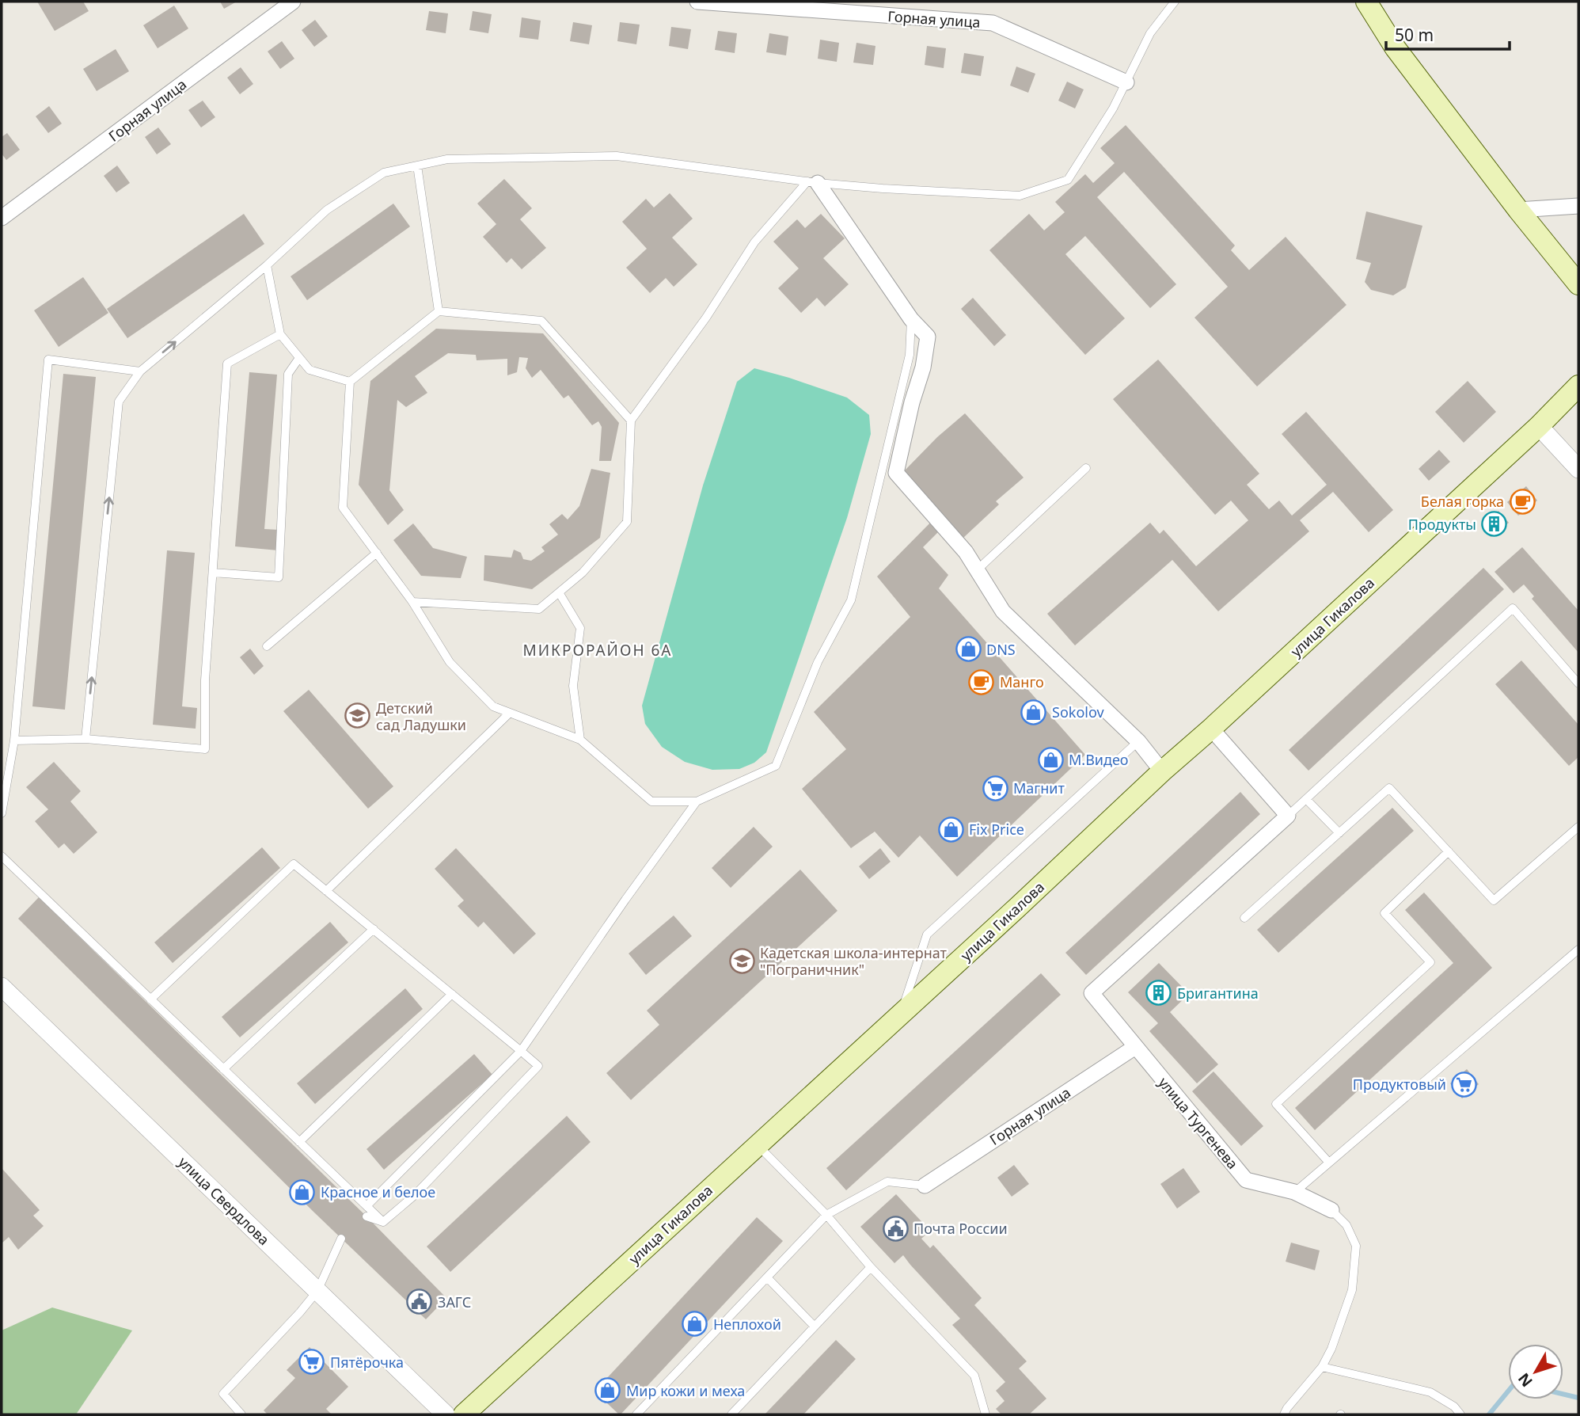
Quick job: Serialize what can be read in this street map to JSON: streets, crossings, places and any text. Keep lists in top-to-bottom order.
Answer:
{
  "streets": {
    "main road": ["улица Гикалова"],
    "street": ["Горная улица", "улица Тургенева", "улица Свердлова"]
  },
  "crossings": [
    ["Горная улица", "улица Тургенева"]
  ],
  "districts": ["МИКРОРАЙОН 6А"],
  "places": {
    "cafe": ["Белая горка", "Манго"],
    "building": ["Продукты", "Бригантина"],
    "shop": [
      "DNS",
      "Sokolov",
      "М.Видео",
      "Fix Price",
      "Красное и белое",
      "Неплохой",
      "Мир кожи и меха"
    ],
    "school or university": ["Детский сад Ладушки", "Кадетская школа-интернат \"Пограничник\""],
    "supermarket": ["Магнит", "Продуктовый", "Пятёрочка"],
    "public building": ["Почта России", "ЗАГС"]
  },
  "scale_bar": "50 m",
  "north": "bottom left"
}
